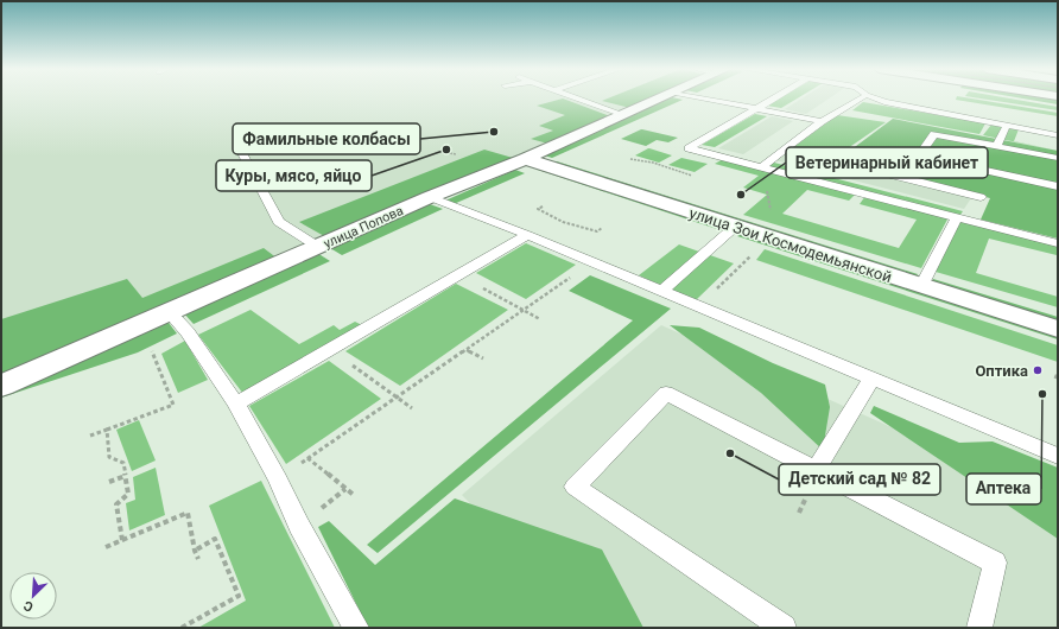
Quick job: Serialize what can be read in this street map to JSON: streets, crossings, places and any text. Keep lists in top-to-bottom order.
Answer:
{
  "streets": {
    "street": ["улица Попова", "улица Зои Космодемьянской"]
  },
  "crossings": [
    ["улица Попова", "улица Зои Космодемьянской"]
  ],
  "places": [
    "Фамильные колбасы",
    "Куры, мясо, яйцо",
    "Ветеринарный кабинет",
    "Оптика",
    "Аптека",
    "Детский сад № 82"
  ],
  "north": "bottom left"
}
